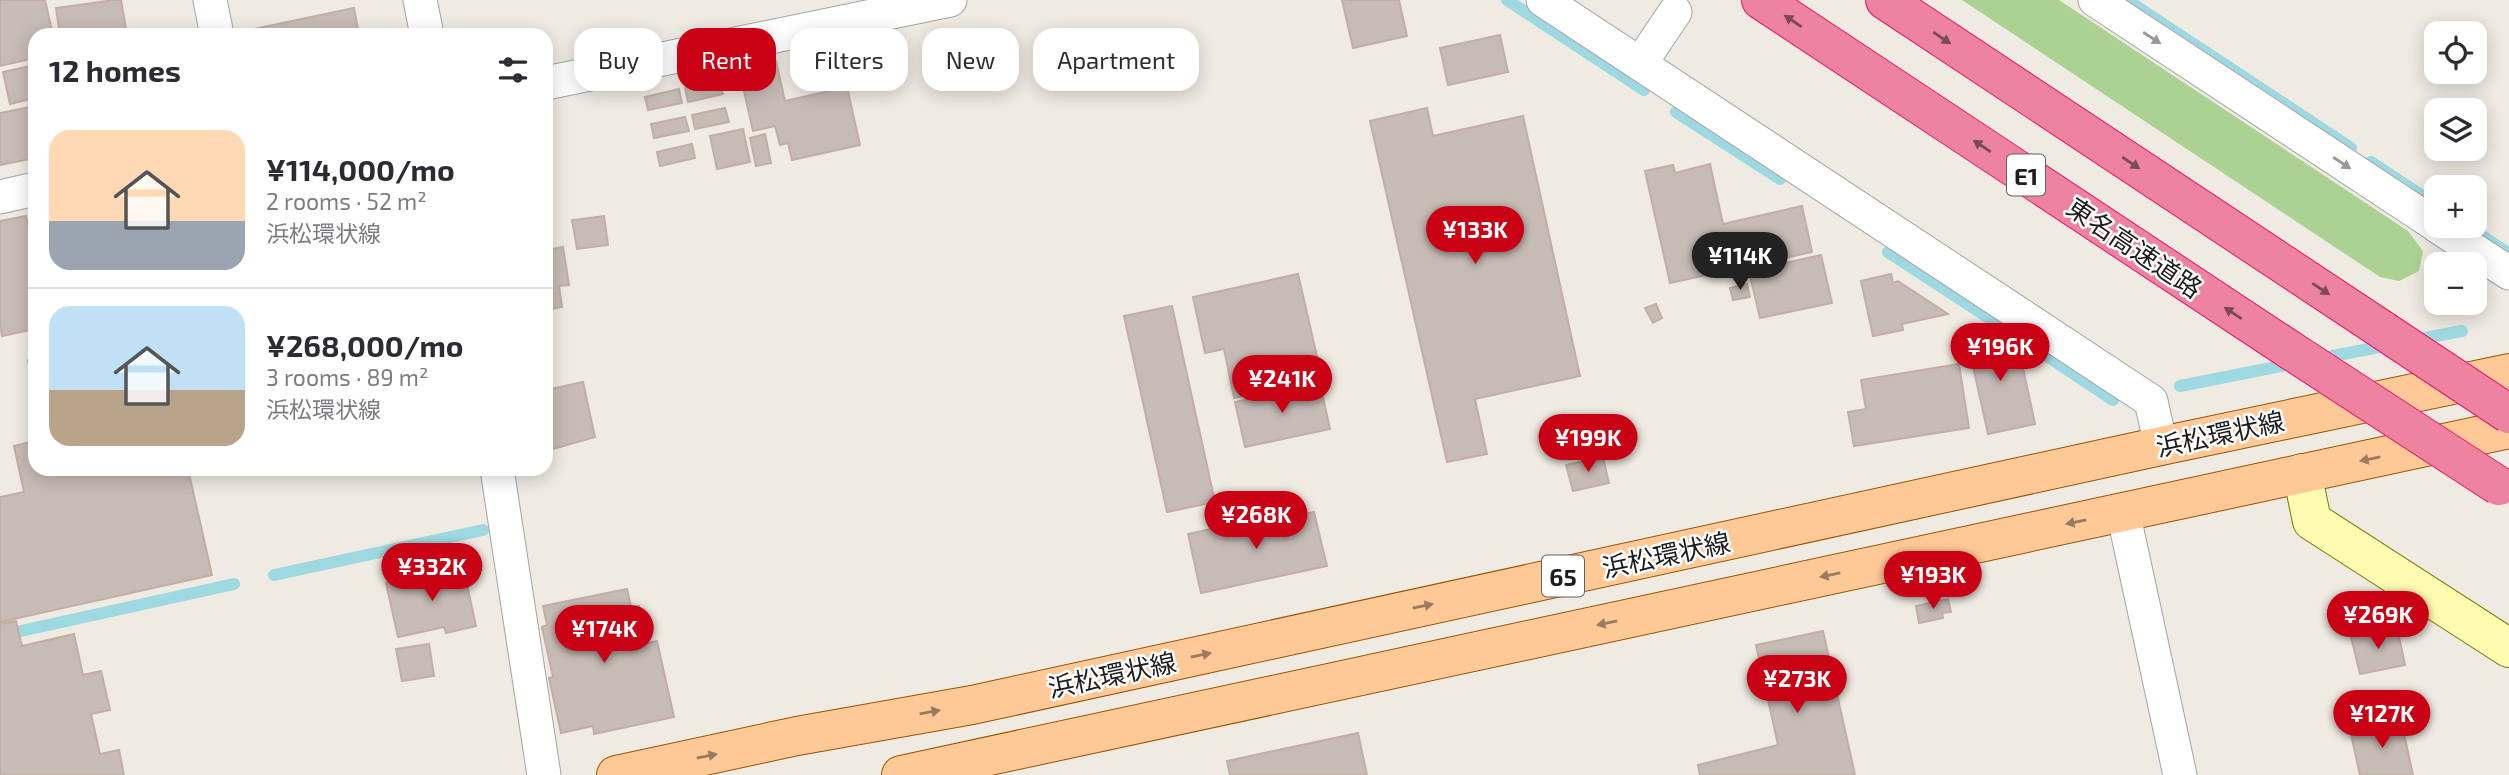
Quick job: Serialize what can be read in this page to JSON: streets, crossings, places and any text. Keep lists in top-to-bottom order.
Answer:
{
  "streets": {
    "highway": ["E1", "東名高速道路"],
    "main road": ["浜松環状線", "65"]
  },
  "page": {
    "map_buttons": ["+", "−"],
    "chip": [
      "Buy",
      "Rent",
      "Filters",
      "New",
      "Apartment"
    ],
    "heading": "12 homes",
    "list": [
      {
        "name": "¥114,000/mo",
        "note": "2 rooms · 52 m² · 浜松環状線"
      },
      {
        "name": "¥268,000/mo",
        "note": "3 rooms · 89 m² · 浜松環状線"
      }
    ],
    "price": [
      "¥133K",
      "¥114K",
      "¥196K",
      "¥241K",
      "¥199K",
      "¥268K",
      "¥332K",
      "¥193K",
      "¥269K",
      "¥174K",
      "¥273K",
      "¥127K"
    ]
  }
}
